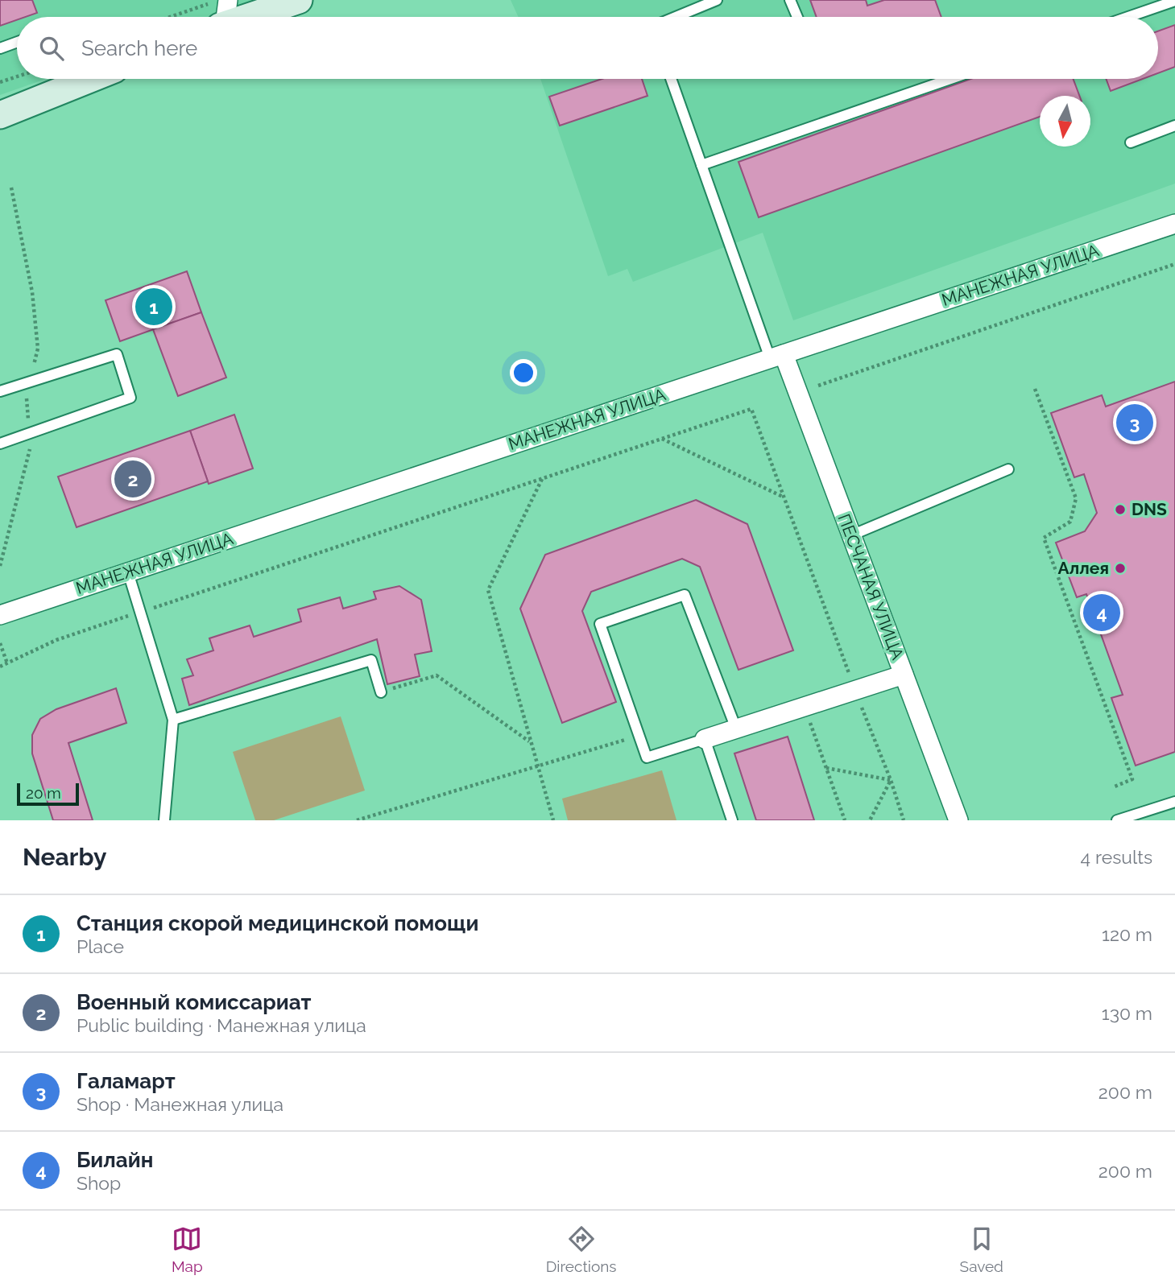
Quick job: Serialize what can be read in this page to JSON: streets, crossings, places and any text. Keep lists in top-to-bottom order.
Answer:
{
  "streets": {
    "street": ["МАНЕЖНАЯ УЛИЦА", "ПЕСЧАНАЯ УЛИЦА"]
  },
  "crossings": [
    ["МАНЕЖНАЯ УЛИЦА", "ПЕСЧАНАЯ УЛИЦА"]
  ],
  "places": ["DNS", "Аллея"],
  "scale_bar": "20 m",
  "north": "bottom",
  "page": {
    "search": "Search here",
    "pins": [
      "1",
      "3",
      "2",
      "4"
    ],
    "scale": "20 m",
    "heading": ["Nearby", "4 results"],
    "list": [
      {
        "mark": "1",
        "name": "Станция скорой медицинской помощи",
        "note": "Place",
        "value": "120 m"
      },
      {
        "mark": "2",
        "name": "Военный комиссариат",
        "note": "Public building · Манежная улица",
        "value": "130 m"
      },
      {
        "mark": "3",
        "name": "Галамарт",
        "note": "Shop · Манежная улица",
        "value": "200 m"
      },
      {
        "mark": "4",
        "name": "Билайн",
        "note": "Shop",
        "value": "200 m"
      }
    ],
    "nav": ["Map", "Directions", "Saved"]
  }
}
